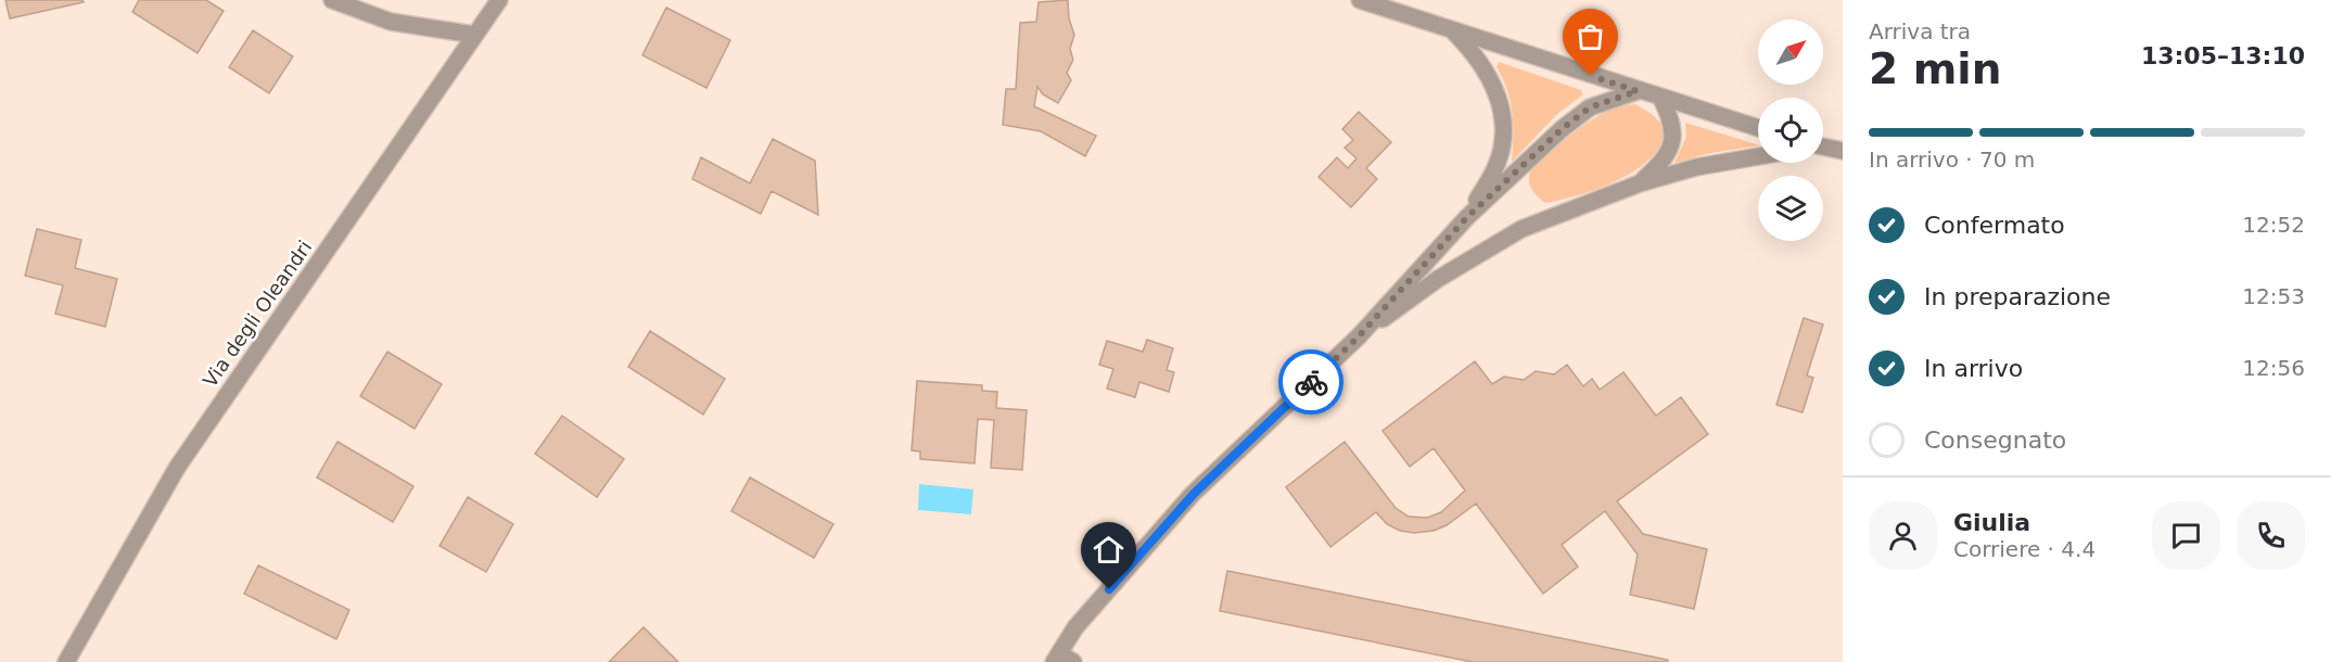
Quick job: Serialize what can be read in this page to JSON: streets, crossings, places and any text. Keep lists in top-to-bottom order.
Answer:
{
  "streets": {
    "street": ["Via degli Oleandri"]
  },
  "north": "top right",
  "page": {
    "heading": ["2 min", "Arriva tra", "13:05–13:10"],
    "panel": ["Giulia", "Corriere · 4.4"],
    "bar": "In arrivo · 70 m",
    "list": [
      ["Confermato", "12:52"],
      ["In preparazione", "12:53"],
      ["In arrivo", "12:56"],
      "Consegnato"
    ]
  }
}
